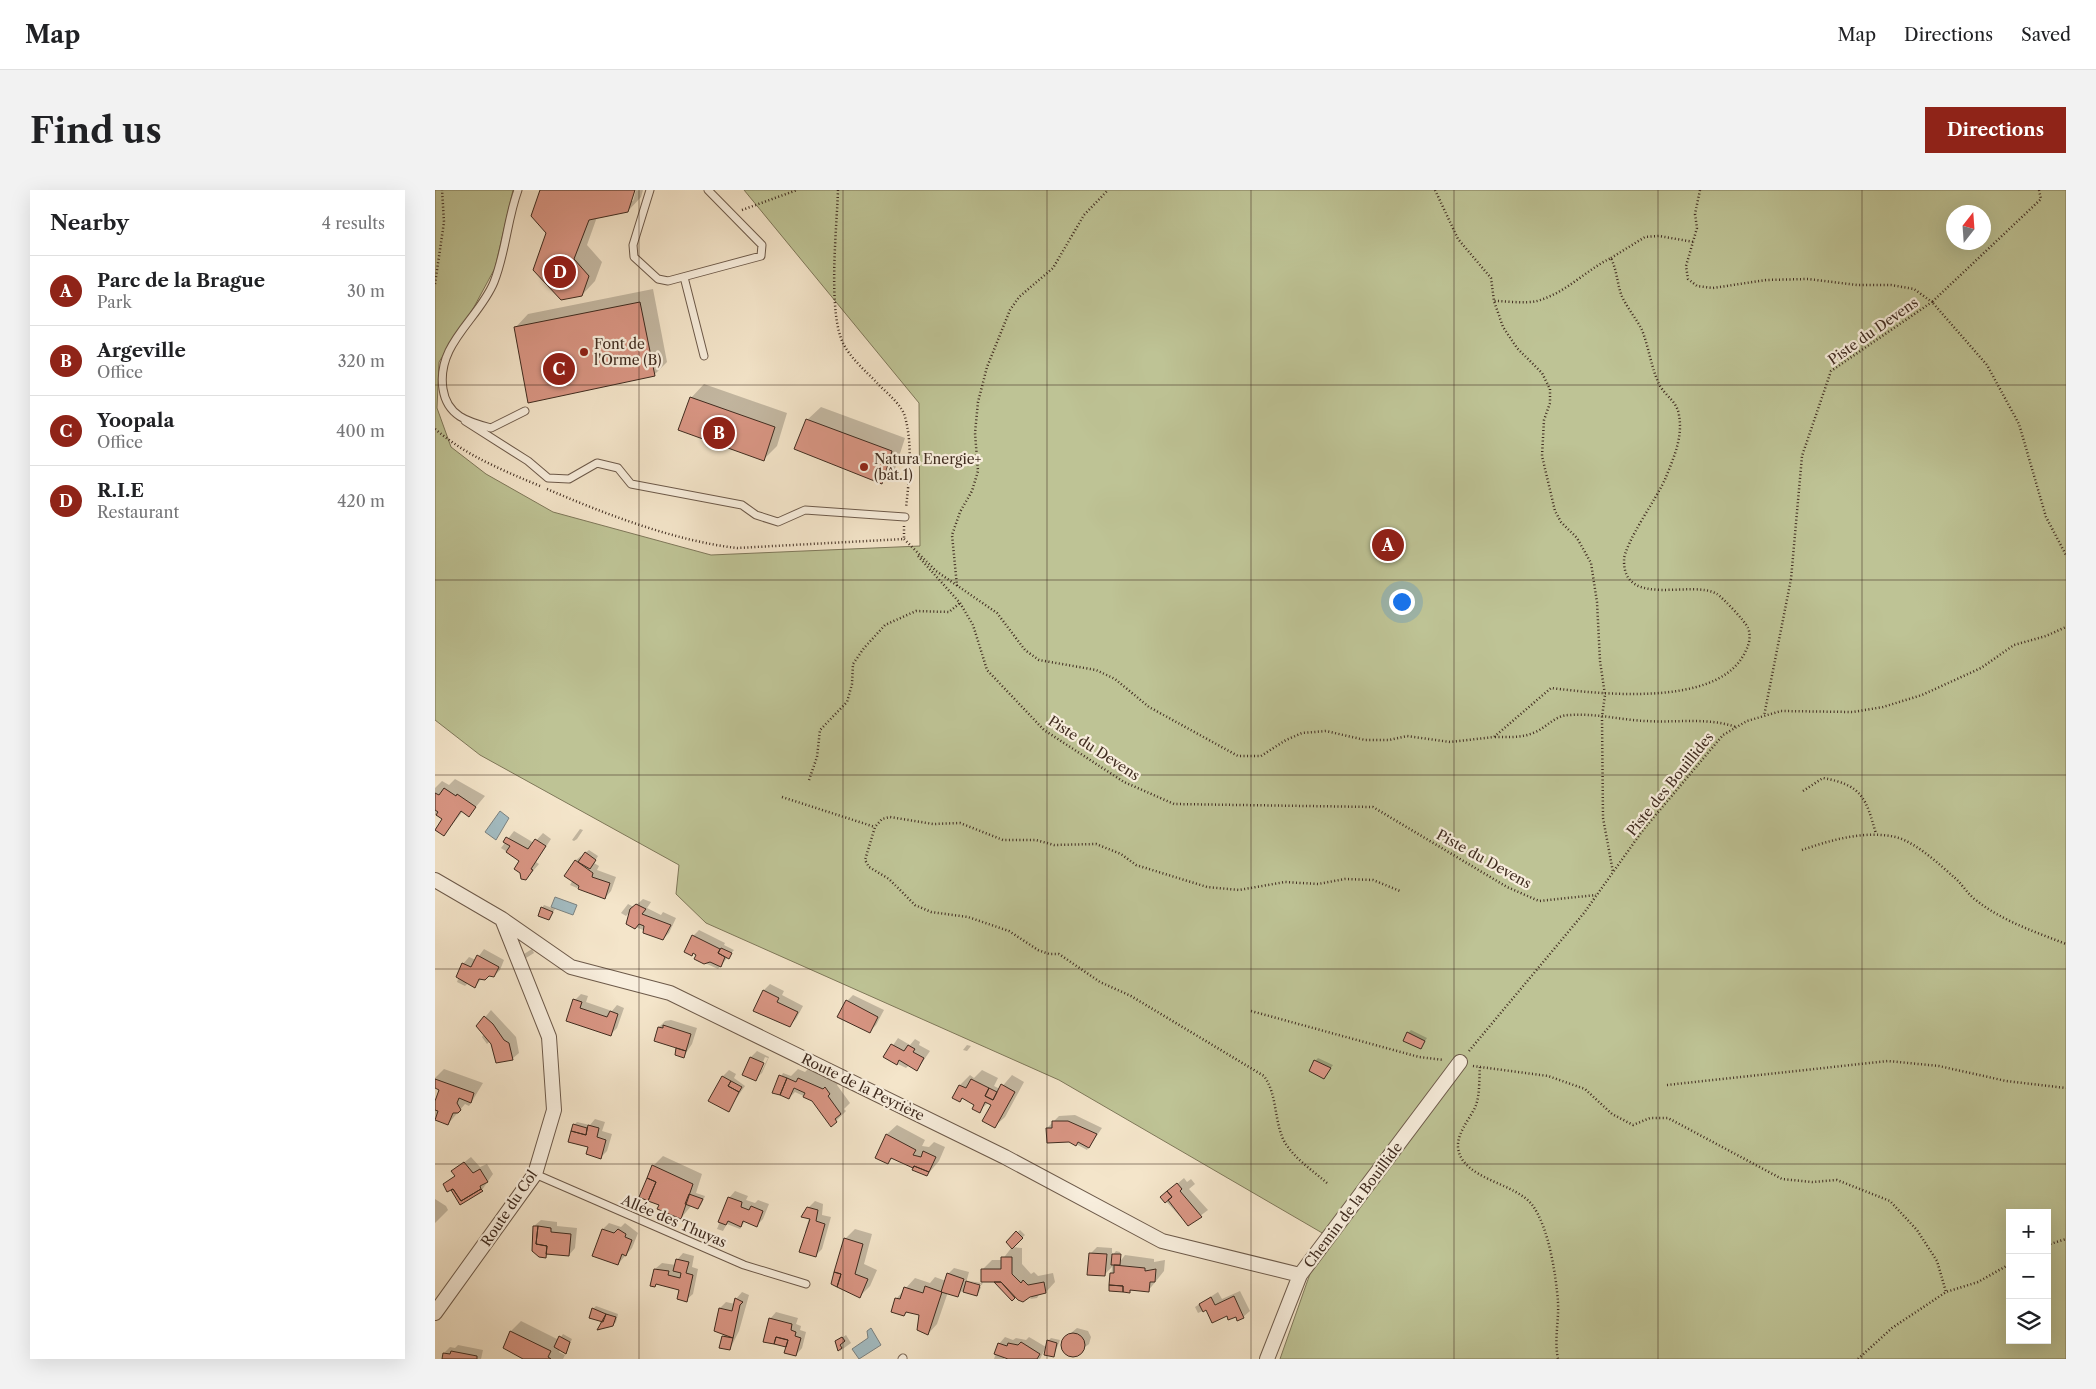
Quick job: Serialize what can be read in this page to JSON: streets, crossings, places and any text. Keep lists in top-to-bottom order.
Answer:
{
  "streets": {
    "street": ["Route de la Peyrière", "Chemin de la Bouillide", "Route du Col"],
    "lane": ["Allée des Thuyas"],
    "path": ["Piste du Devens", "Piste des Bouillides"]
  },
  "crossings": [
    ["Piste du Devens", "Piste des Bouillides"],
    ["Piste des Bouillides", "Chemin de la Bouillide"],
    ["Route de la Peyrière", "Chemin de la Bouillide"],
    ["Route de la Peyrière", "Route du Col"],
    ["Route du Col", "Allée des Thuyas"]
  ],
  "places": ["Font de l'Orme (B)", "Natura Energie+ (bât.1)"],
  "north": "top",
  "page": {
    "header": "Map",
    "nav": ["Map", "Directions", "Saved"],
    "buttons": "Directions",
    "title": "Find us",
    "heading": ["Nearby", "4 results"],
    "pins": [
      "D",
      "C",
      "B",
      "A"
    ],
    "list": [
      {
        "mark": "A",
        "name": "Parc de la Brague",
        "note": "Park",
        "value": "30 m"
      },
      {
        "mark": "B",
        "name": "Argeville",
        "note": "Office",
        "value": "320 m"
      },
      {
        "mark": "C",
        "name": "Yoopala",
        "note": "Office",
        "value": "400 m"
      },
      {
        "mark": "D",
        "name": "R.I.E",
        "note": "Restaurant",
        "value": "420 m"
      }
    ],
    "map_buttons": ["+", "−"]
  }
}
